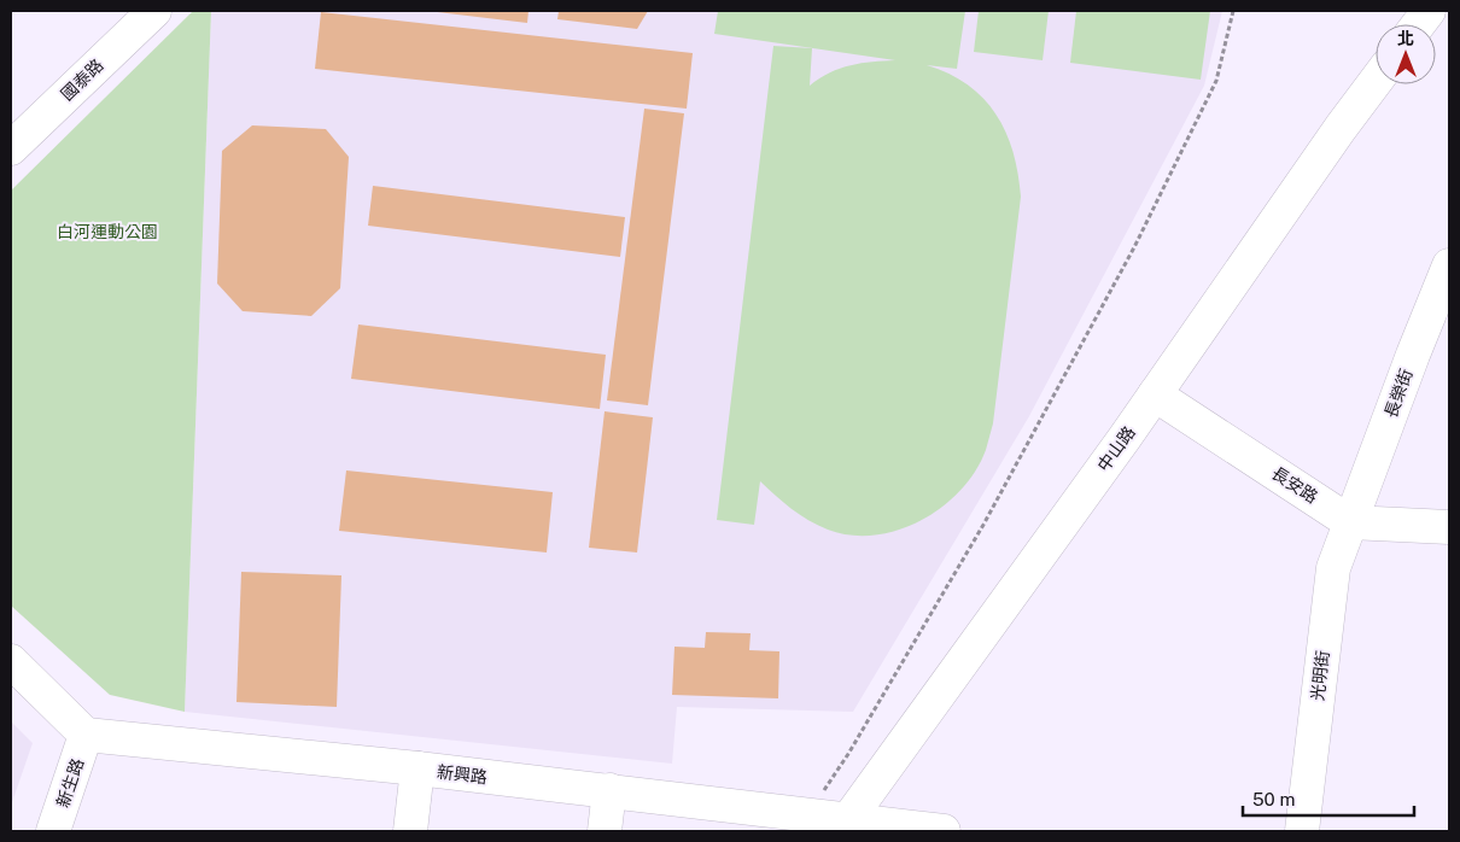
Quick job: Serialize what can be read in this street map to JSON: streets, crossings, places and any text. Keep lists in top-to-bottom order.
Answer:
{
  "streets": {
    "street": [
      "國泰路",
      "長榮街",
      "中山路",
      "長安路",
      "光明街",
      "新興路",
      "新生路"
    ]
  },
  "crossings": [
    ["長榮街", "長安路"],
    ["長榮街", "光明街"],
    ["中山路", "長安路"],
    ["中山路", "新興路"],
    ["長安路", "光明街"],
    ["新興路", "新生路"]
  ],
  "parks": ["白河運動公園"],
  "scale_bar": "50 m",
  "north": "top"
}
